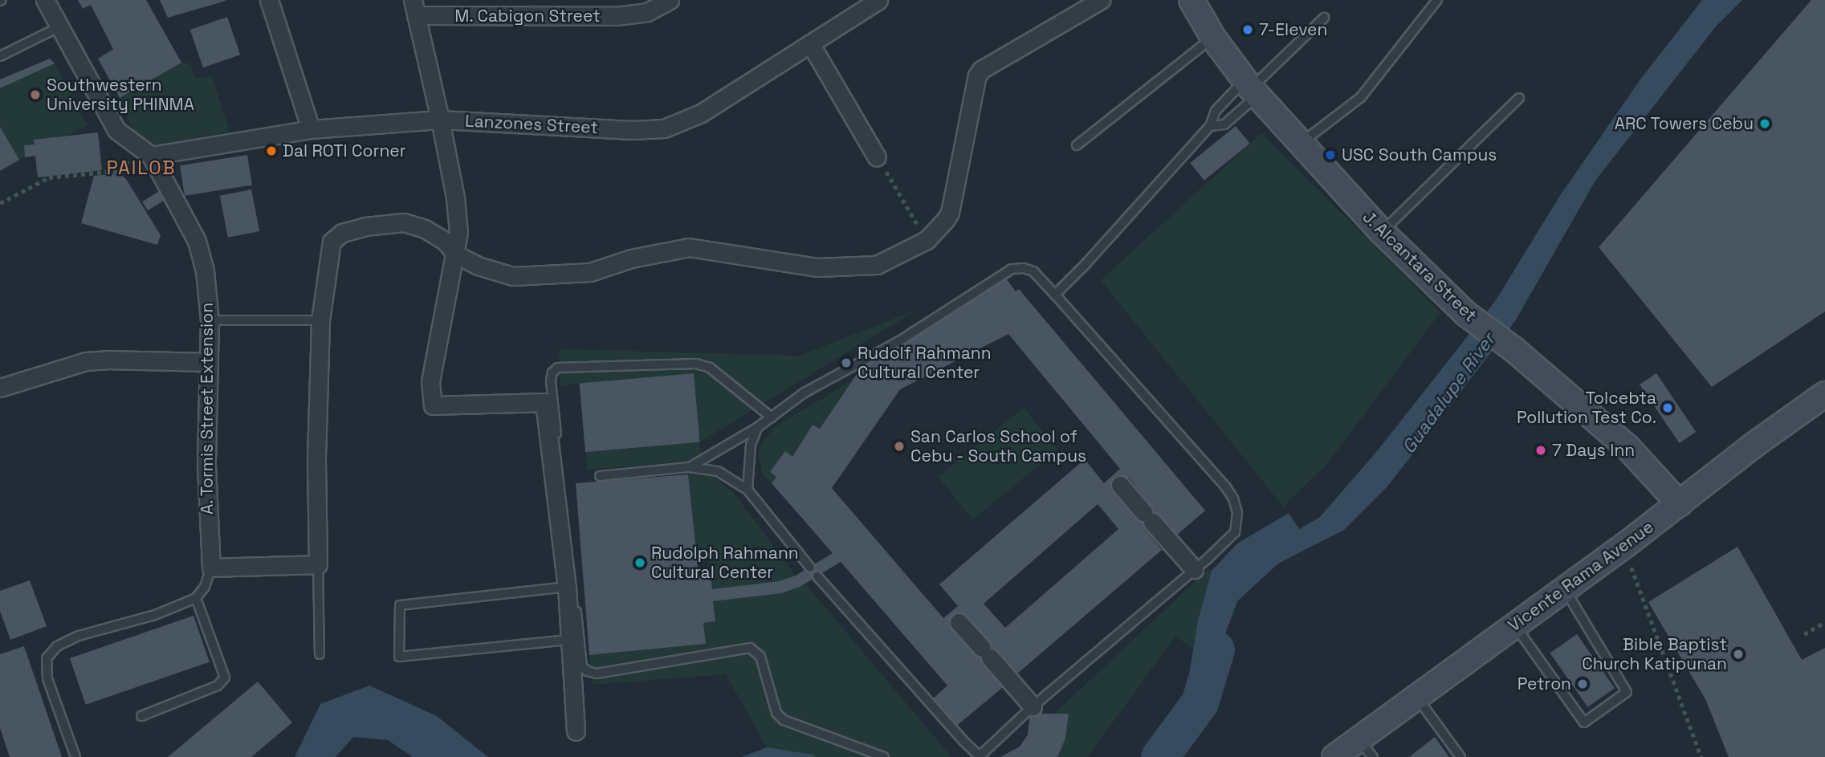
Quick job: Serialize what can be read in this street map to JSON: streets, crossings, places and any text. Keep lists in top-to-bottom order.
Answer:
{
  "streets": {
    "street": [
      "M. Cabigon Street",
      "Lanzones Street",
      "J. Alcantara Street",
      "A. Tormis Street Extension",
      "Vicente Rama Avenue"
    ]
  },
  "crossings": [
    ["Lanzones Street", "A. Tormis Street Extension"],
    ["J. Alcantara Street", "Vicente Rama Avenue"]
  ],
  "districts": ["PAILOB"],
  "water": ["Guadalupe River"],
  "places": [
    "7-Eleven",
    "Southwestern University PHINMA",
    "ARC Towers Cebu",
    "Dal ROTI Corner",
    "USC South Campus",
    "Rudolf Rahmann Cultural Center",
    "Tolcebta Pollution Test Co.",
    "San Carlos School of Cebu - South Campus",
    "7 Days Inn",
    "Rudolph Rahmann Cultural Center",
    "Bible Baptist Church Katipunan",
    "Petron"
  ]
}
